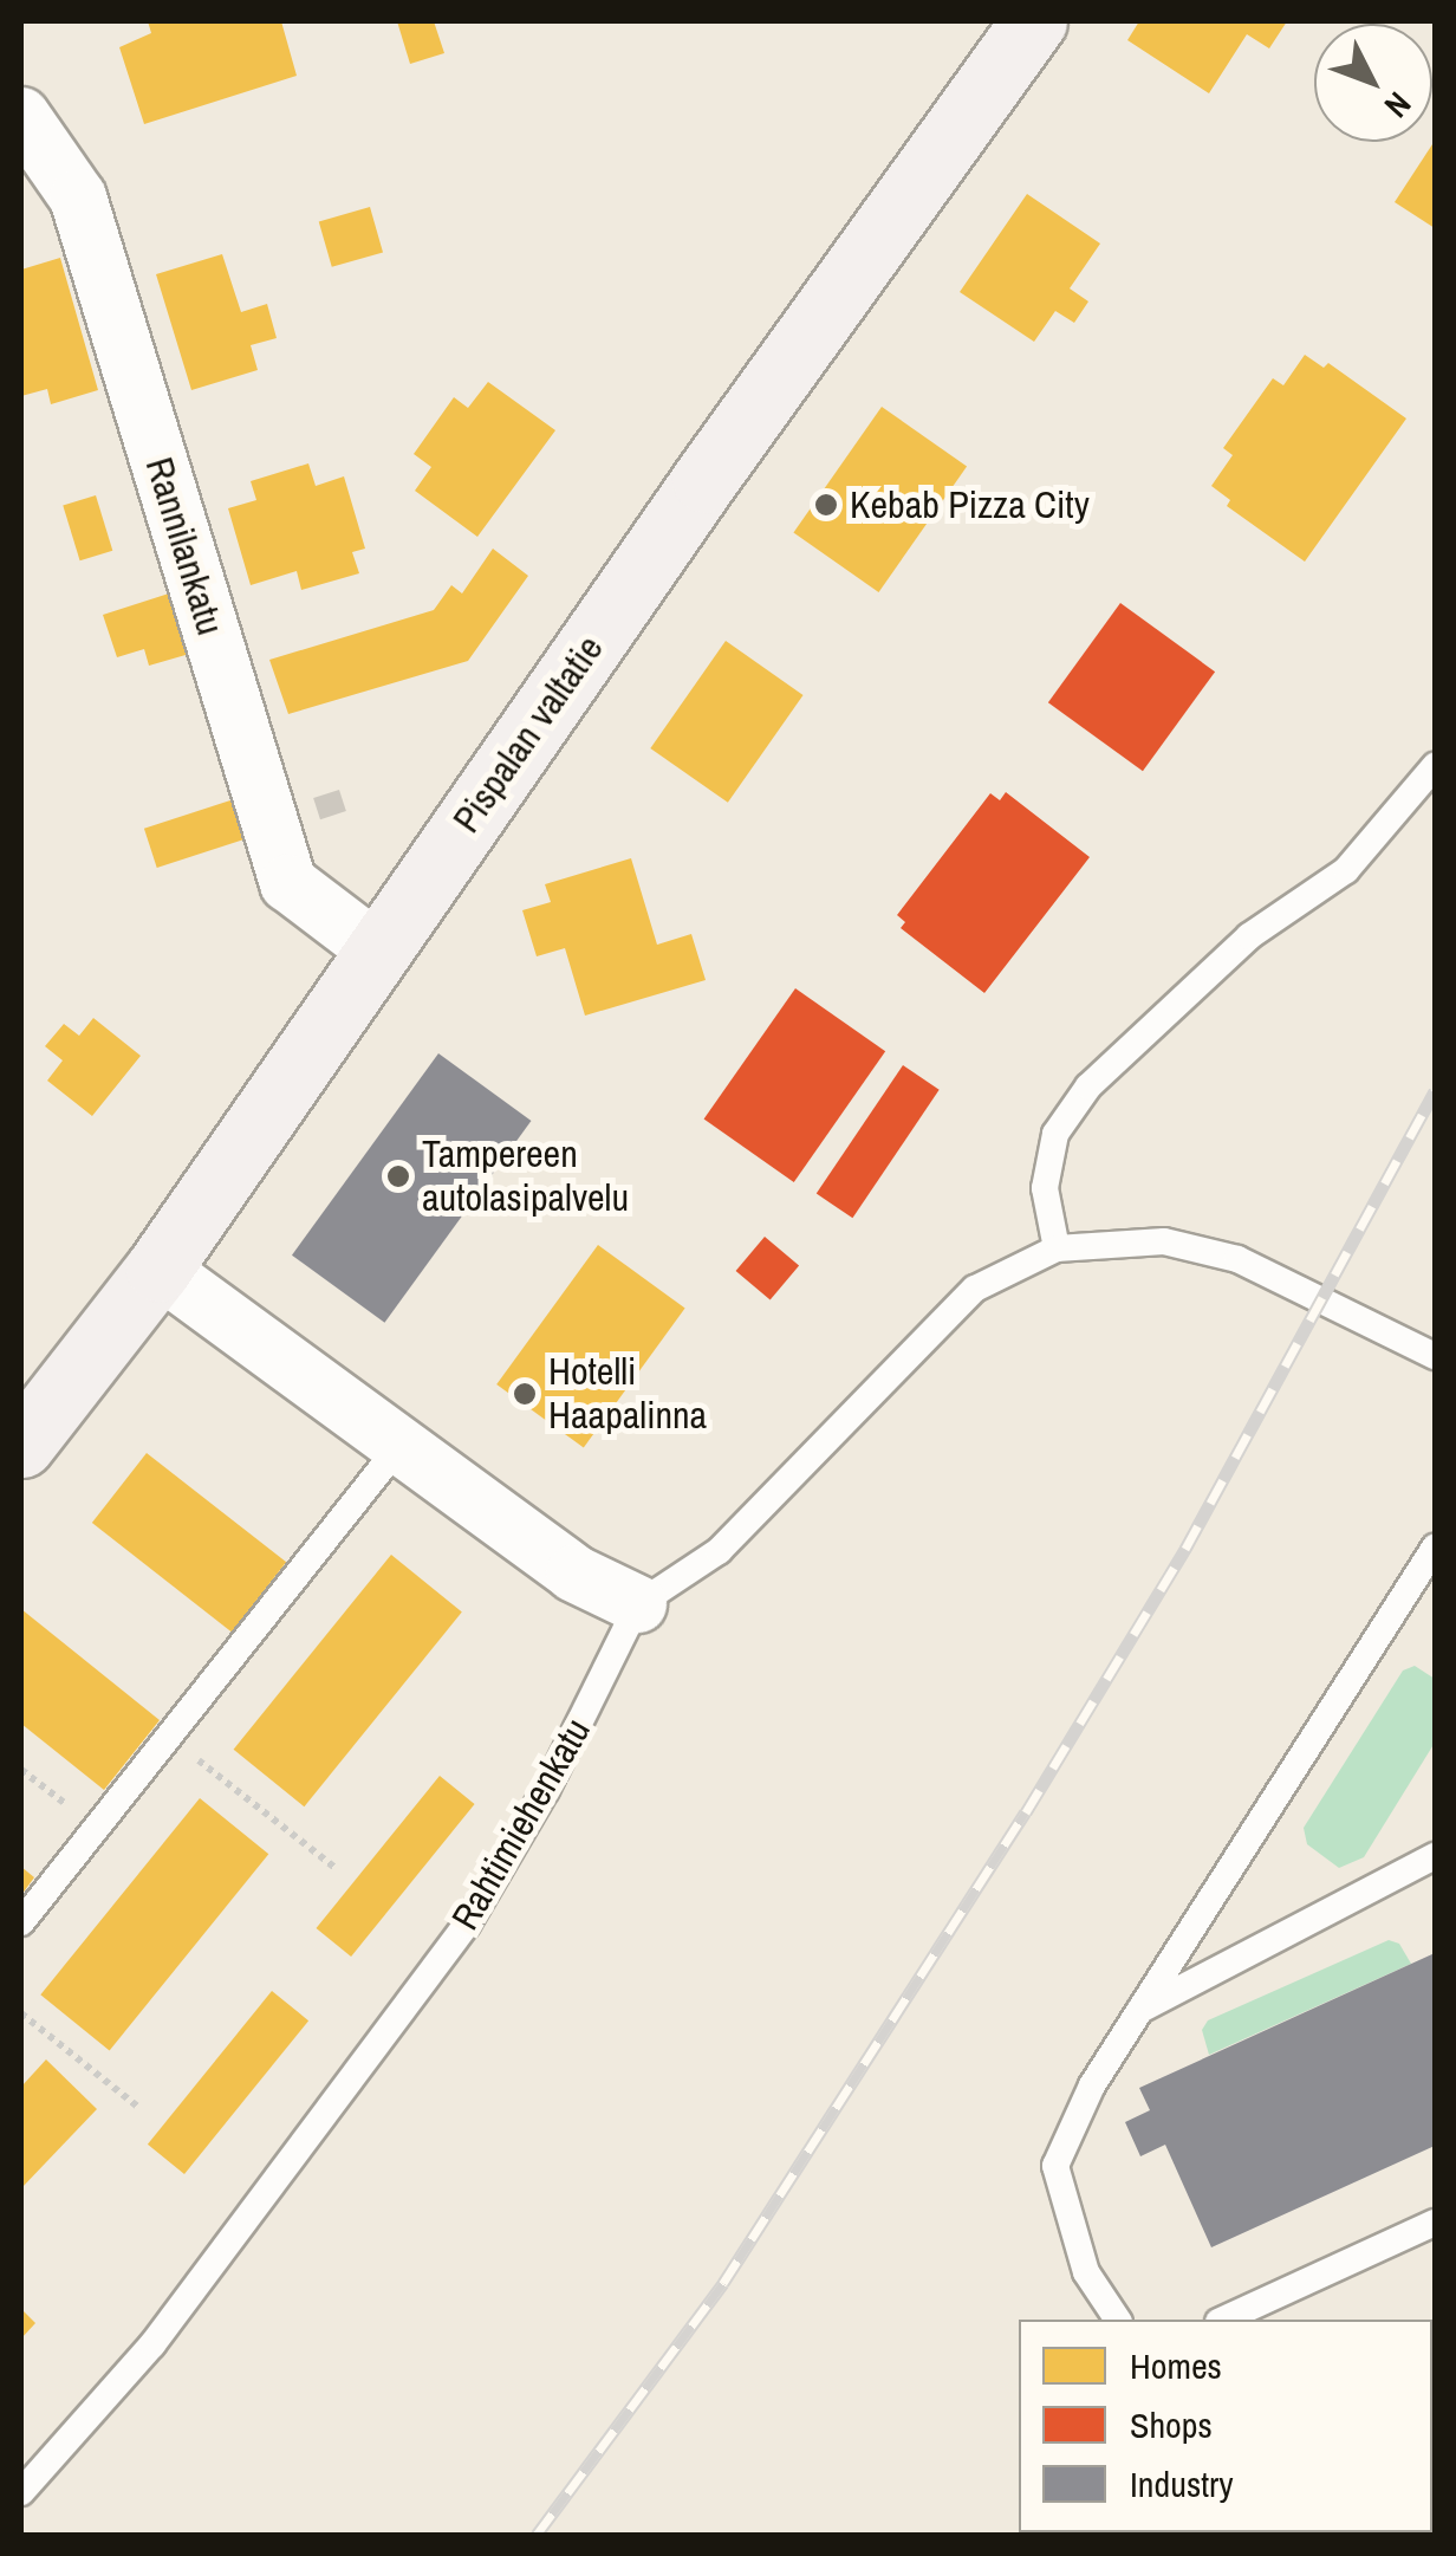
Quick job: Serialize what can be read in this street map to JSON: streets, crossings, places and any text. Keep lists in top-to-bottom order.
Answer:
{
  "streets": {
    "main road": ["Pispalan valtatie"],
    "street": ["Rannilankatu"],
    "lane": ["Rahtimiehenkatu"]
  },
  "crossings": [
    ["Rannilankatu", "Pispalan valtatie"]
  ],
  "places": ["Kebab Pizza City", "Tampereen autolasipalvelu", "Hotelli Haapalinna"],
  "legend": ["Homes", "Shops", "Industry"],
  "north": "bottom right"
}
